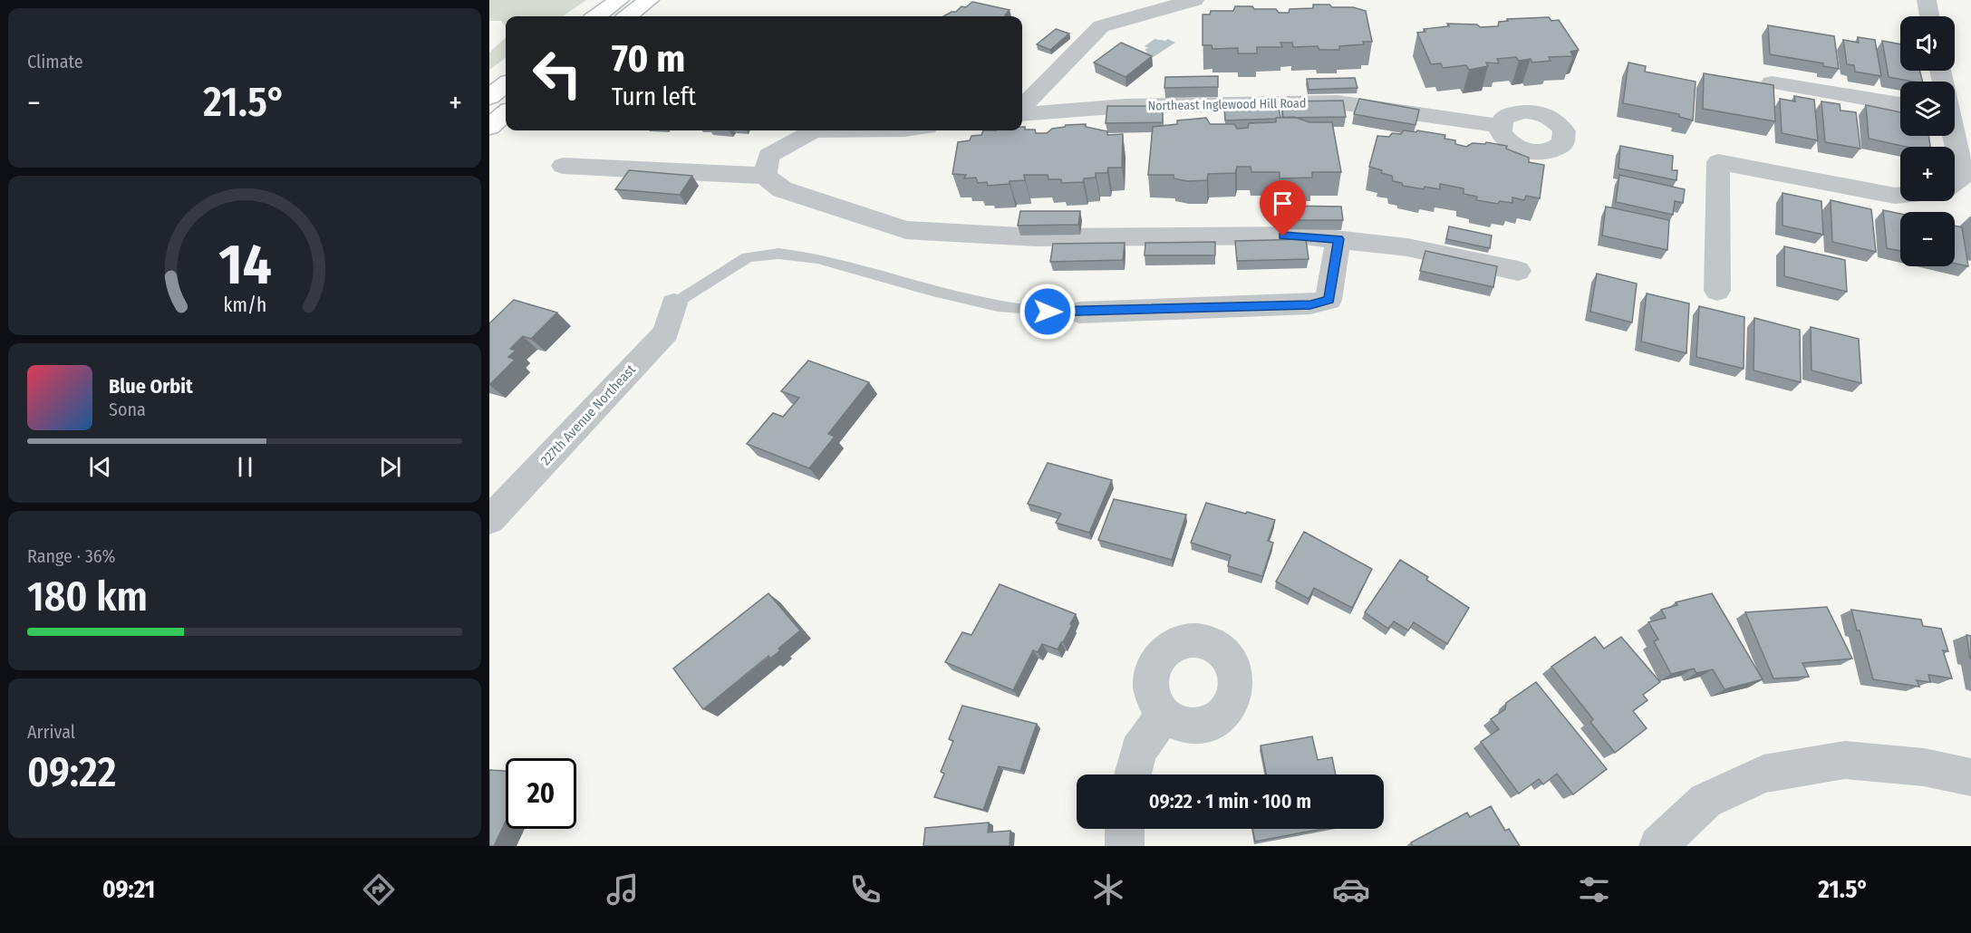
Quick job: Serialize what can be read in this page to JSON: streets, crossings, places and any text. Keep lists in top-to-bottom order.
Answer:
{
  "streets": {
    "street": ["Northeast Inglewood Hill Road", "227th Avenue Northeast"]
  },
  "page": {
    "tile": [
      "Climate",
      ["Range · 36%", "180 km"],
      ["Arrival", "09:22"]
    ],
    "map_buttons": ["+", "−"],
    "turn": ["70 m", "Turn left"],
    "heat": ["−", "21.5°", "+"],
    "song": ["Blue Orbit", "Sona"],
    "limit": "20",
    "trip": "09:22 · 1 min · 100 m",
    "tabs": ["09:21", "21.5°"],
    "gauge": ["14", "km/h"]
  }
}
